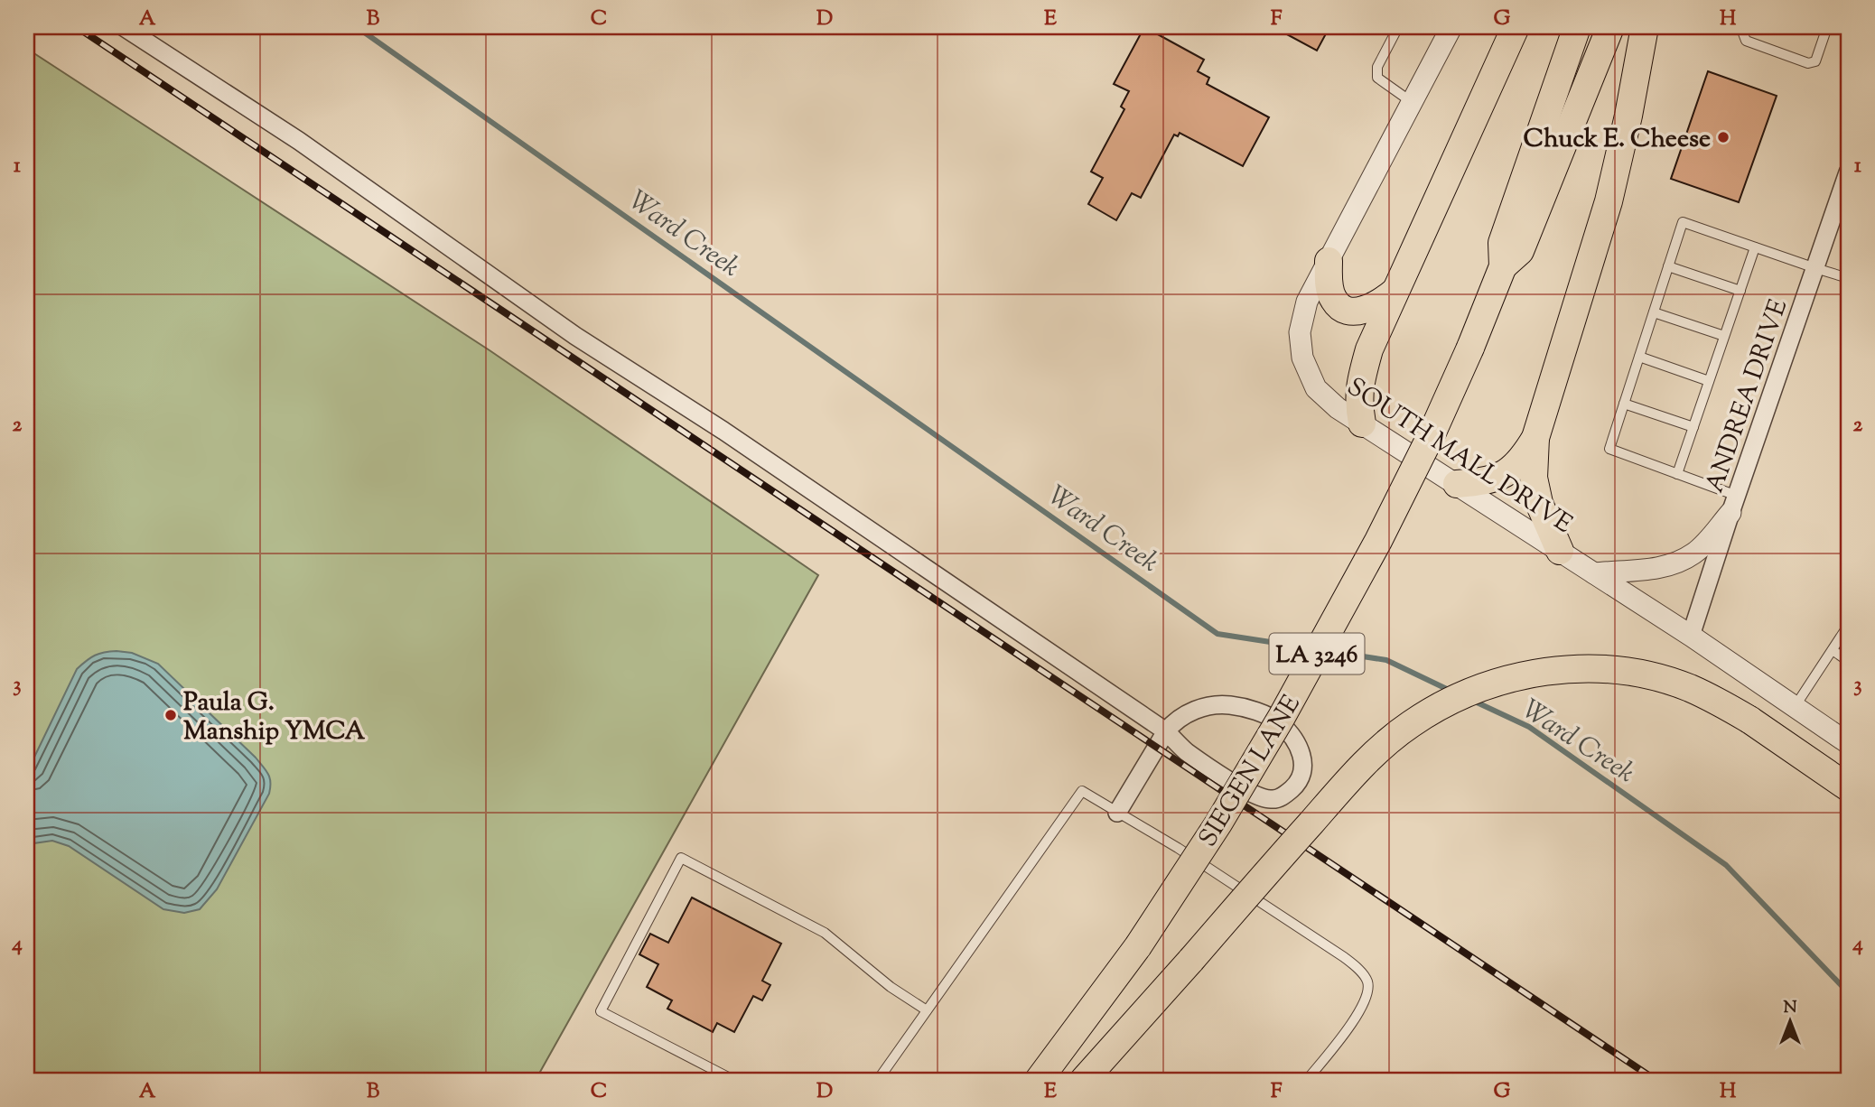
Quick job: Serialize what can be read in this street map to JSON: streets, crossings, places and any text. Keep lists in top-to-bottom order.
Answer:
{
  "streets": {
    "main road": ["LA 3246", "SIEGEN LANE"],
    "street": ["ANDREA DRIVE", "SOUTH MALL DRIVE"]
  },
  "crossings": [
    ["ANDREA DRIVE", "SOUTH MALL DRIVE"]
  ],
  "water": ["Ward Creek"],
  "places": ["Chuck E. Cheese", "Paula G. Manship YMCA"],
  "north": "top",
  "grid": {
    "columns": [
      "A",
      "B",
      "C",
      "D",
      "E",
      "F",
      "G",
      "H"
    ],
    "rows": [
      "1",
      "2",
      "3",
      "4"
    ]
  }
}
